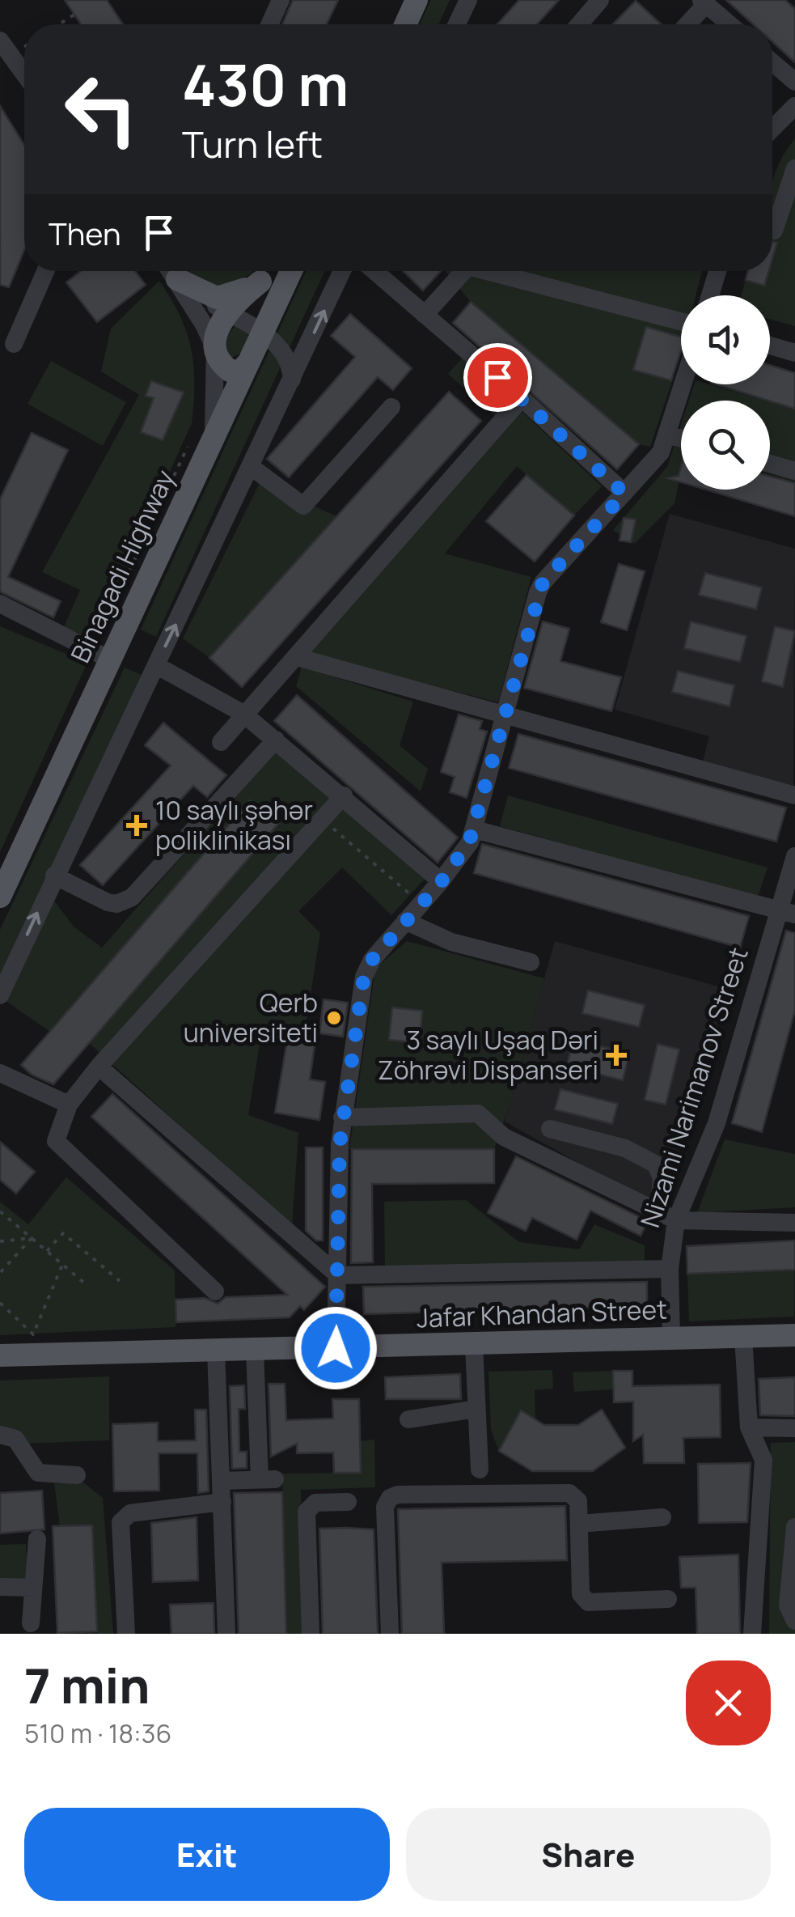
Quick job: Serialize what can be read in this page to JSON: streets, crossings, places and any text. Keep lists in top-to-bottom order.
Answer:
{
  "streets": {
    "main road": ["Binagadi Highway", "Jafar Khandan Street"],
    "street": ["Nizami Narimanov Street"]
  },
  "crossings": [
    ["Nizami Narimanov Street", "Jafar Khandan Street"]
  ],
  "places": {
    "health": ["10 saylı şəhər poliklinikası", "3 saylı Uşaq Dəri Zöhrəvi Dispanseri"],
    "other": ["Qerb universiteti"]
  },
  "page": {
    "turn": ["430 m", "Turn left"],
    "then": "Then",
    "heading": ["7 min", "510 m · 18:36"],
    "buttons": ["Exit", "Share"]
  }
}
